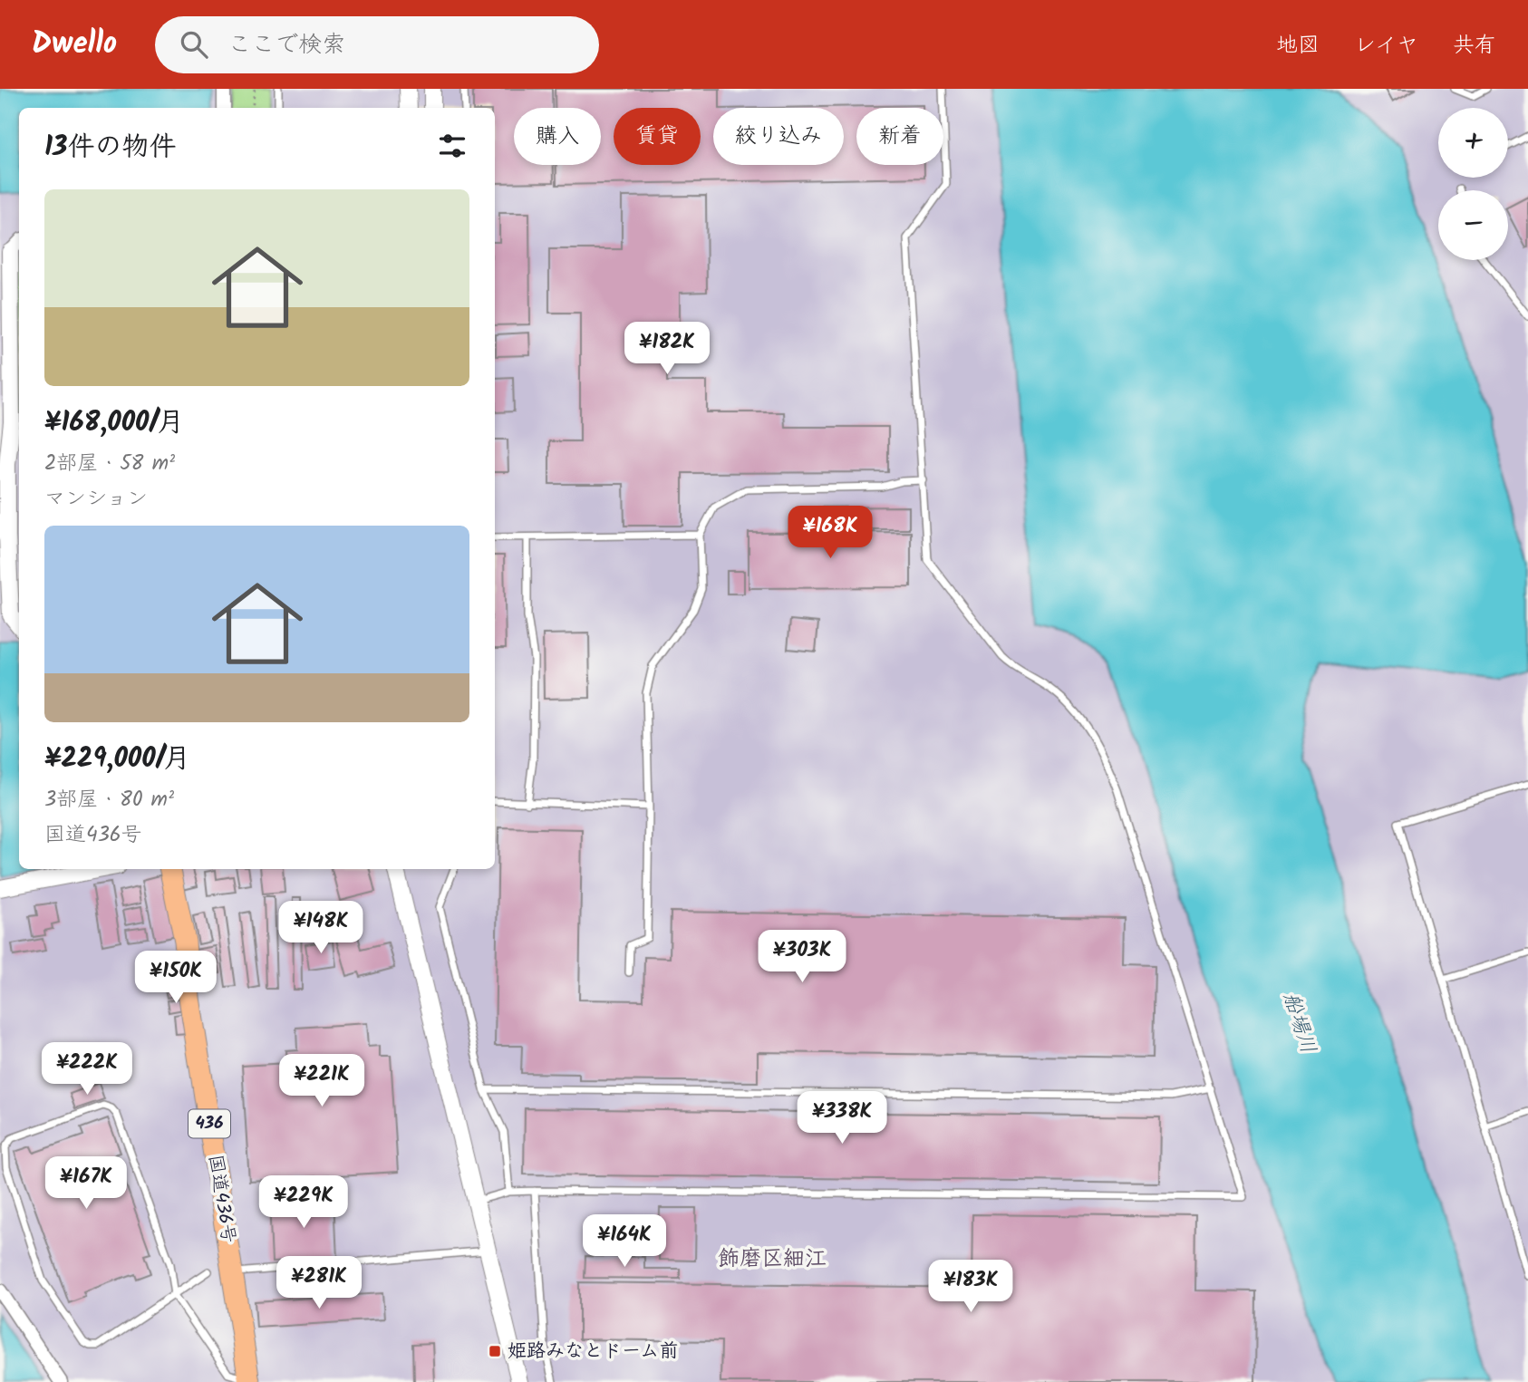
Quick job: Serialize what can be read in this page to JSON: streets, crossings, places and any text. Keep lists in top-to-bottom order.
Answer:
{
  "streets": {
    "highway": ["436", "国道436号"]
  },
  "districts": ["飾磨区細江"],
  "water": ["船場川"],
  "places": {
    "transit": ["姫路みなとドーム前"]
  },
  "page": {
    "header": "Dwello",
    "search": "ここで検索",
    "nav": ["地図", "レイヤ", "共有"],
    "map_buttons": ["+", "−"],
    "chip": [
      "購入",
      "賃貸",
      "絞り込み",
      "新着"
    ],
    "heading": "13件の物件",
    "list": [
      {
        "name": "¥168,000/月",
        "note": "2部屋 · 58 m² · マンション"
      },
      {
        "name": "¥229,000/月",
        "note": "3部屋 · 80 m² · 国道436号"
      }
    ],
    "price": [
      "¥182K",
      "¥168K",
      "¥148K",
      "¥303K",
      "¥150K",
      "¥222K",
      "¥221K",
      "¥338K",
      "¥167K",
      "¥229K",
      "¥164K",
      "¥281K",
      "¥183K"
    ]
  }
}
